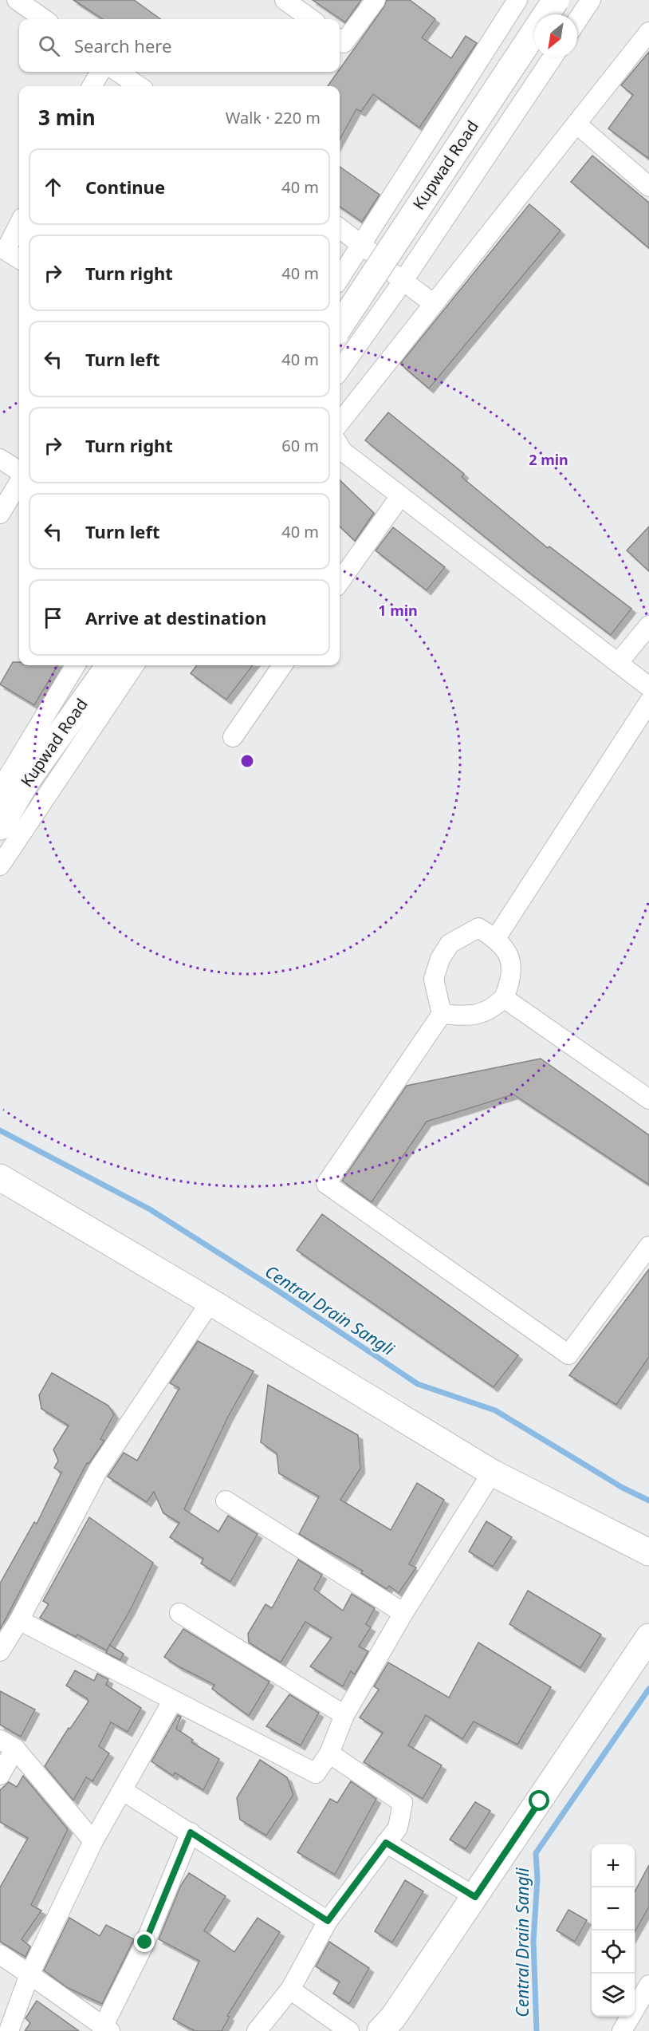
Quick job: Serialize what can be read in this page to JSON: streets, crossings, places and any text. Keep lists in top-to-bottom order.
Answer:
{
  "streets": {
    "main road": ["Kupwad Road"]
  },
  "water": ["Central Drain Sangli"],
  "north": "bottom left",
  "page": {
    "search": "Search here",
    "heading": ["3 min", "Walk · 220 m"],
    "list": [
      ["Continue", "40 m"],
      ["Turn right", "40 m"],
      ["Turn left", "40 m"],
      ["Turn right", "60 m"],
      ["Turn left", "40 m"],
      "Arrive at destination"
    ],
    "map_buttons": ["+", "−"]
  },
  "rings": ["2 min", "1 min"]
}
